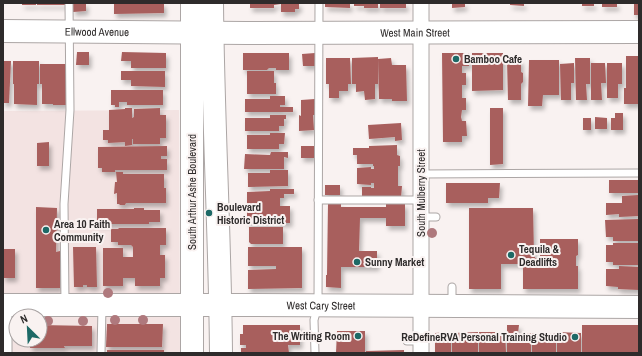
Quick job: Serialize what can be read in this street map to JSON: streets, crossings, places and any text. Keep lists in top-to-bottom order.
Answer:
{
  "streets": {
    "main road": [
      "Ellwood Avenue",
      "West Main Street",
      "South Arthur Ashe Boulevard",
      "West Cary Street"
    ],
    "street": ["South Mulberry Street"]
  },
  "crossings": [
    ["Ellwood Avenue", "West Main Street"],
    ["Ellwood Avenue", "South Arthur Ashe Boulevard"],
    ["West Main Street", "South Arthur Ashe Boulevard"],
    ["West Main Street", "South Mulberry Street"],
    ["South Arthur Ashe Boulevard", "West Cary Street"],
    ["South Mulberry Street", "West Cary Street"]
  ],
  "places": [
    "Bamboo Cafe",
    "Boulevard Historic District",
    "Area 10 Faith Community",
    "Tequila & Deadlifts",
    "Sunny Market",
    "The Writing Room",
    "ReDefineRVA Personal Training Studio"
  ],
  "north": "top left"
}
